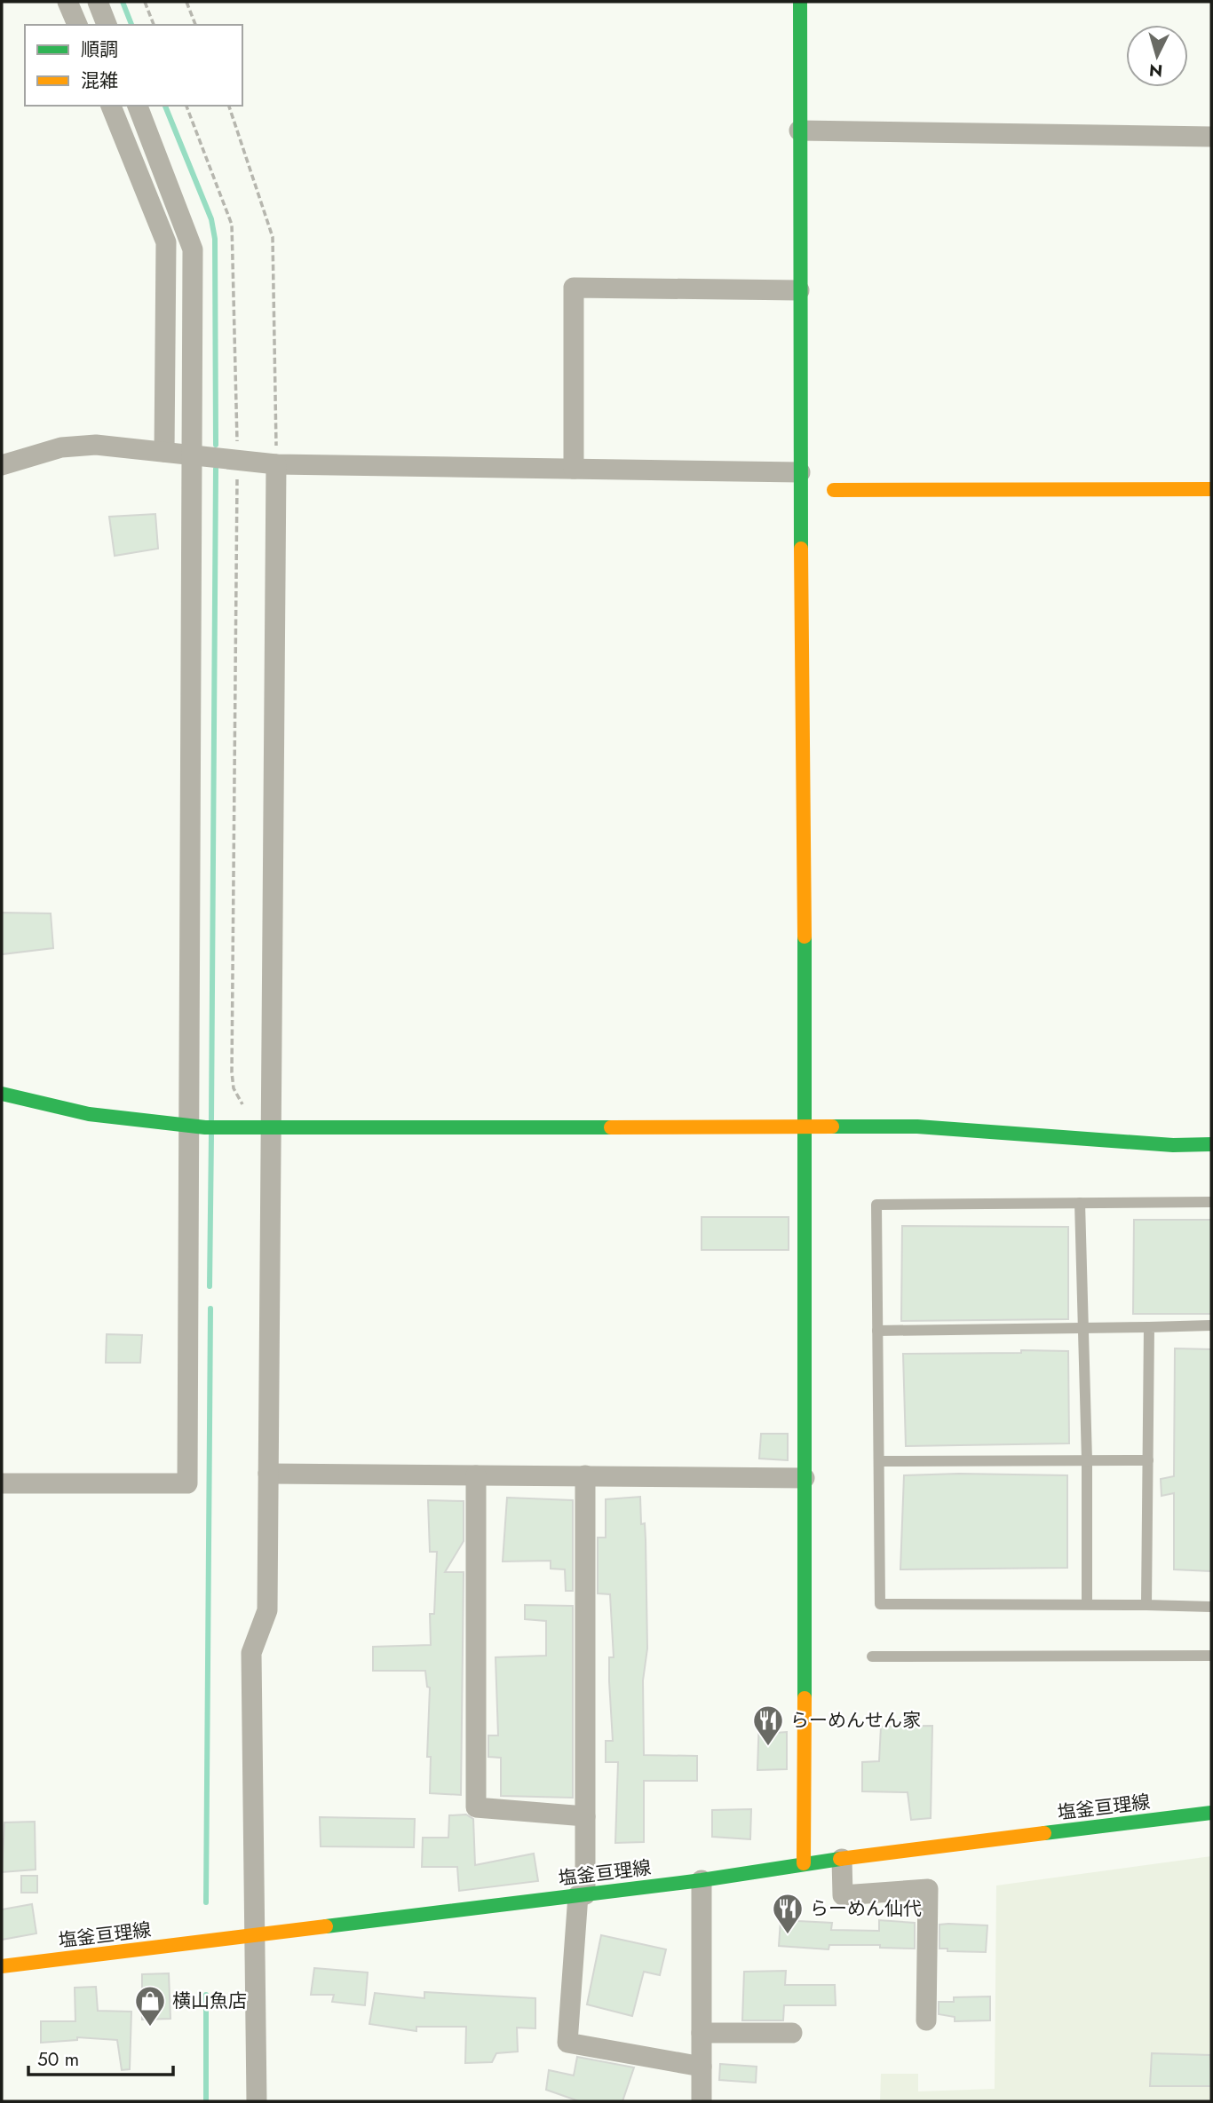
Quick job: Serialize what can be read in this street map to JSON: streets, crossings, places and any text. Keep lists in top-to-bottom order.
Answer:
{
  "streets": {
    "street": ["塩釜亘理線"]
  },
  "places": {
    "restaurant": ["らーめんせん家", "らーめん仙代"],
    "shop": ["横山魚店"]
  },
  "legend": ["順調", "混雑"],
  "scale_bar": "50 m",
  "north": "bottom"
}
